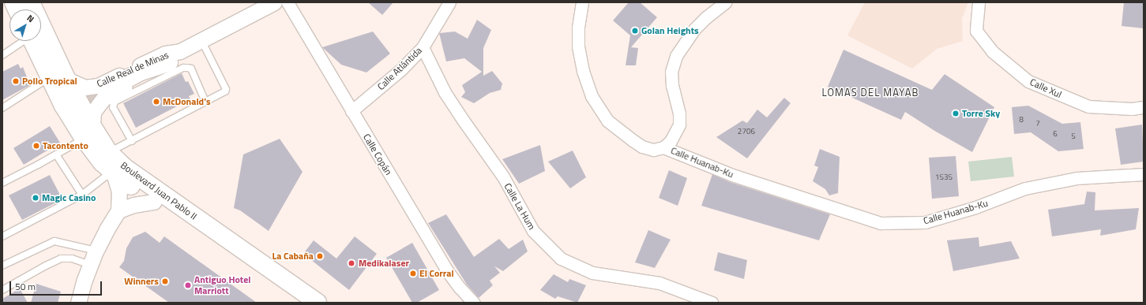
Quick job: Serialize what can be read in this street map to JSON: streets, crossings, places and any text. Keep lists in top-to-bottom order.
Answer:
{
  "streets": {
    "main road": ["Boulevard Juan Pablo II"],
    "street": [
      "Calle Atlántida",
      "Calle Real de Minas",
      "Calle Xul",
      "Calle Copán",
      "Calle Huanab-Ku",
      "Calle La Hum"
    ]
  },
  "crossings": [
    ["Calle Atlántida", "Calle Copán"],
    ["Calle Atlántida", "Calle La Hum"],
    ["Calle Real de Minas", "Boulevard Juan Pablo II"]
  ],
  "districts": ["LOMAS DEL MAYAB"],
  "places": [
    "Golan Heights",
    "Pollo Tropical",
    "McDonald's",
    "Torre Sky",
    "Tacontento",
    "Magic Casino",
    "La Cabaña",
    "Medikalaser",
    "El Corral",
    "Winners",
    "Antiguo Hotel Marriott"
  ],
  "house_numbers": [
    "8",
    "7",
    "2706",
    "6",
    "5",
    "1535"
  ],
  "scale_bar": "50 m",
  "north": "top right"
}
